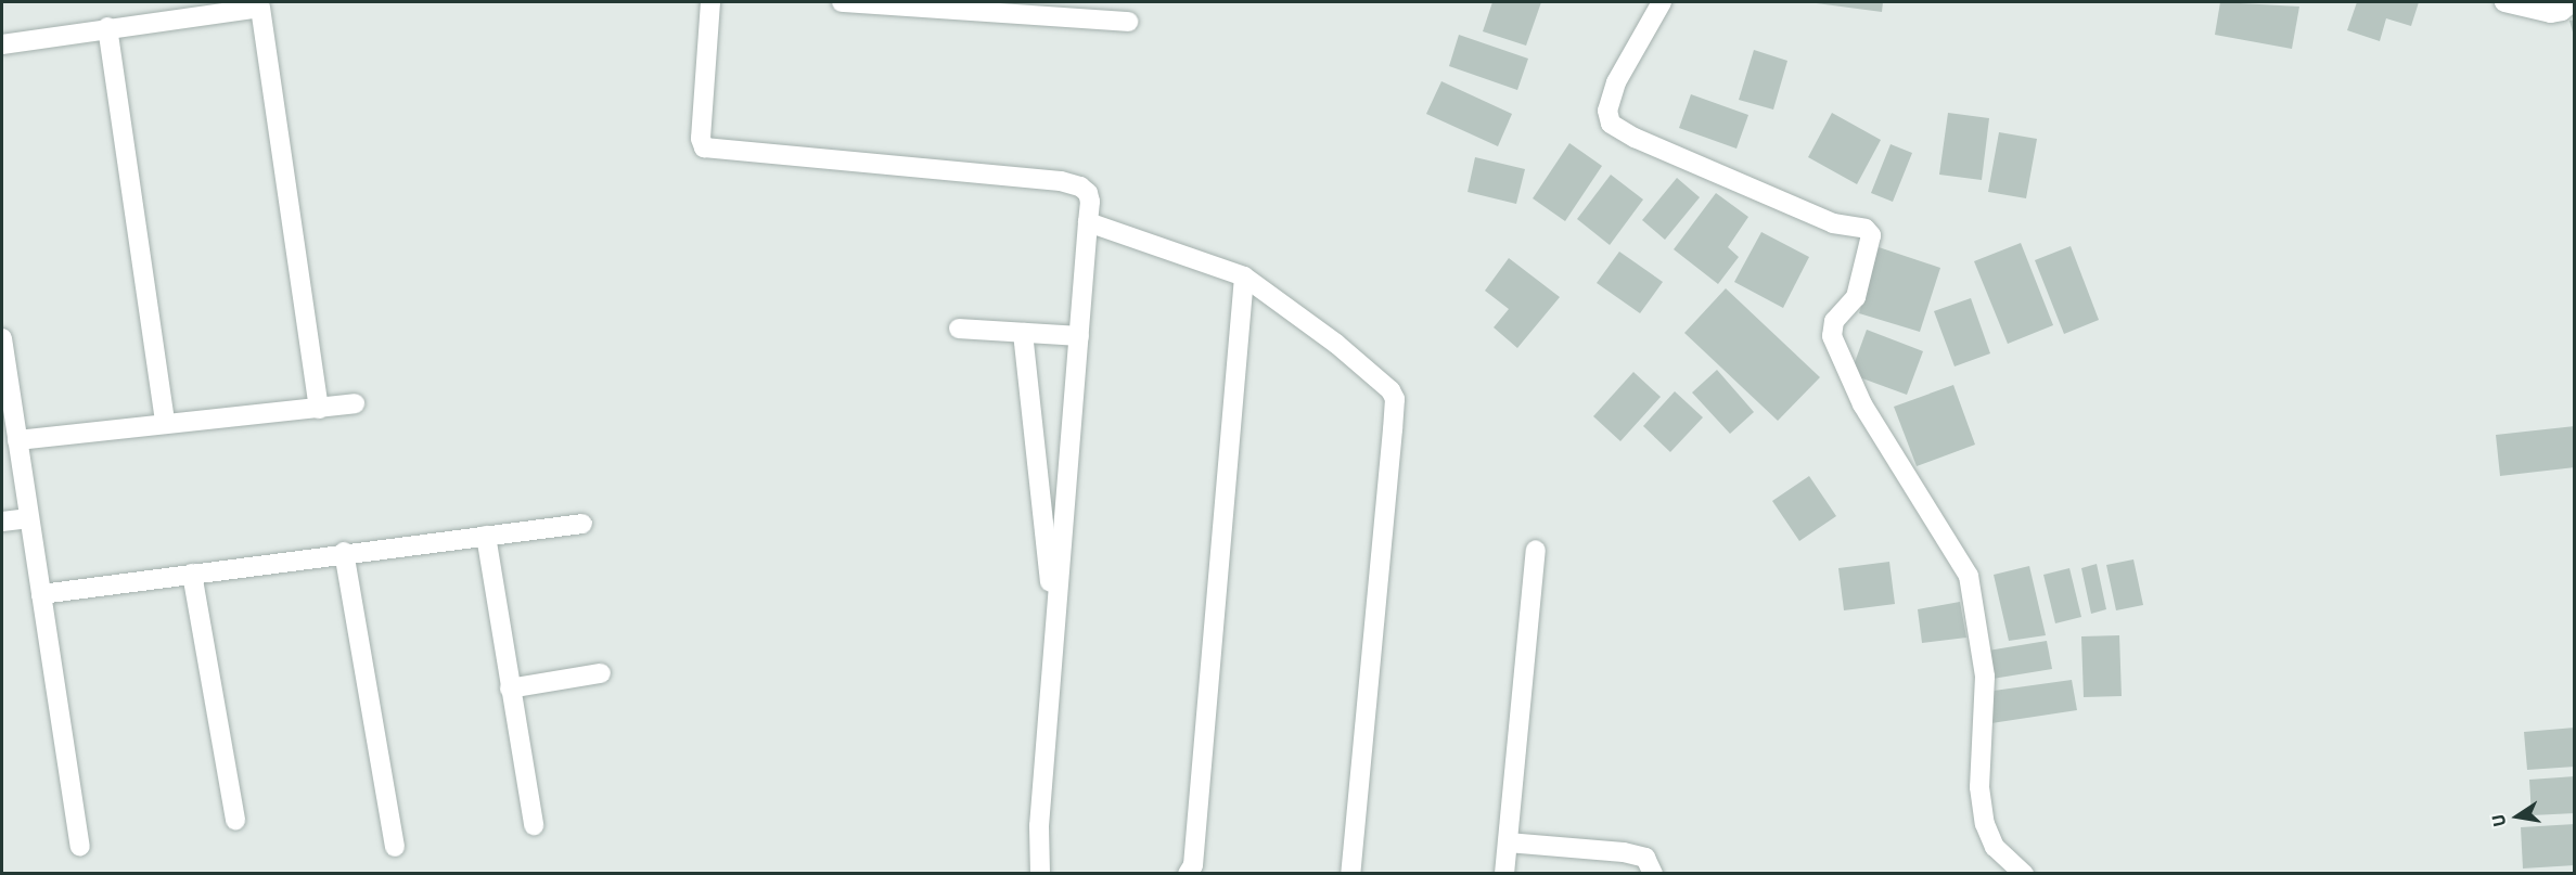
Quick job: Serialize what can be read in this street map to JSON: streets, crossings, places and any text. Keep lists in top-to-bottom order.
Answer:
{
  "north": "left"
}
